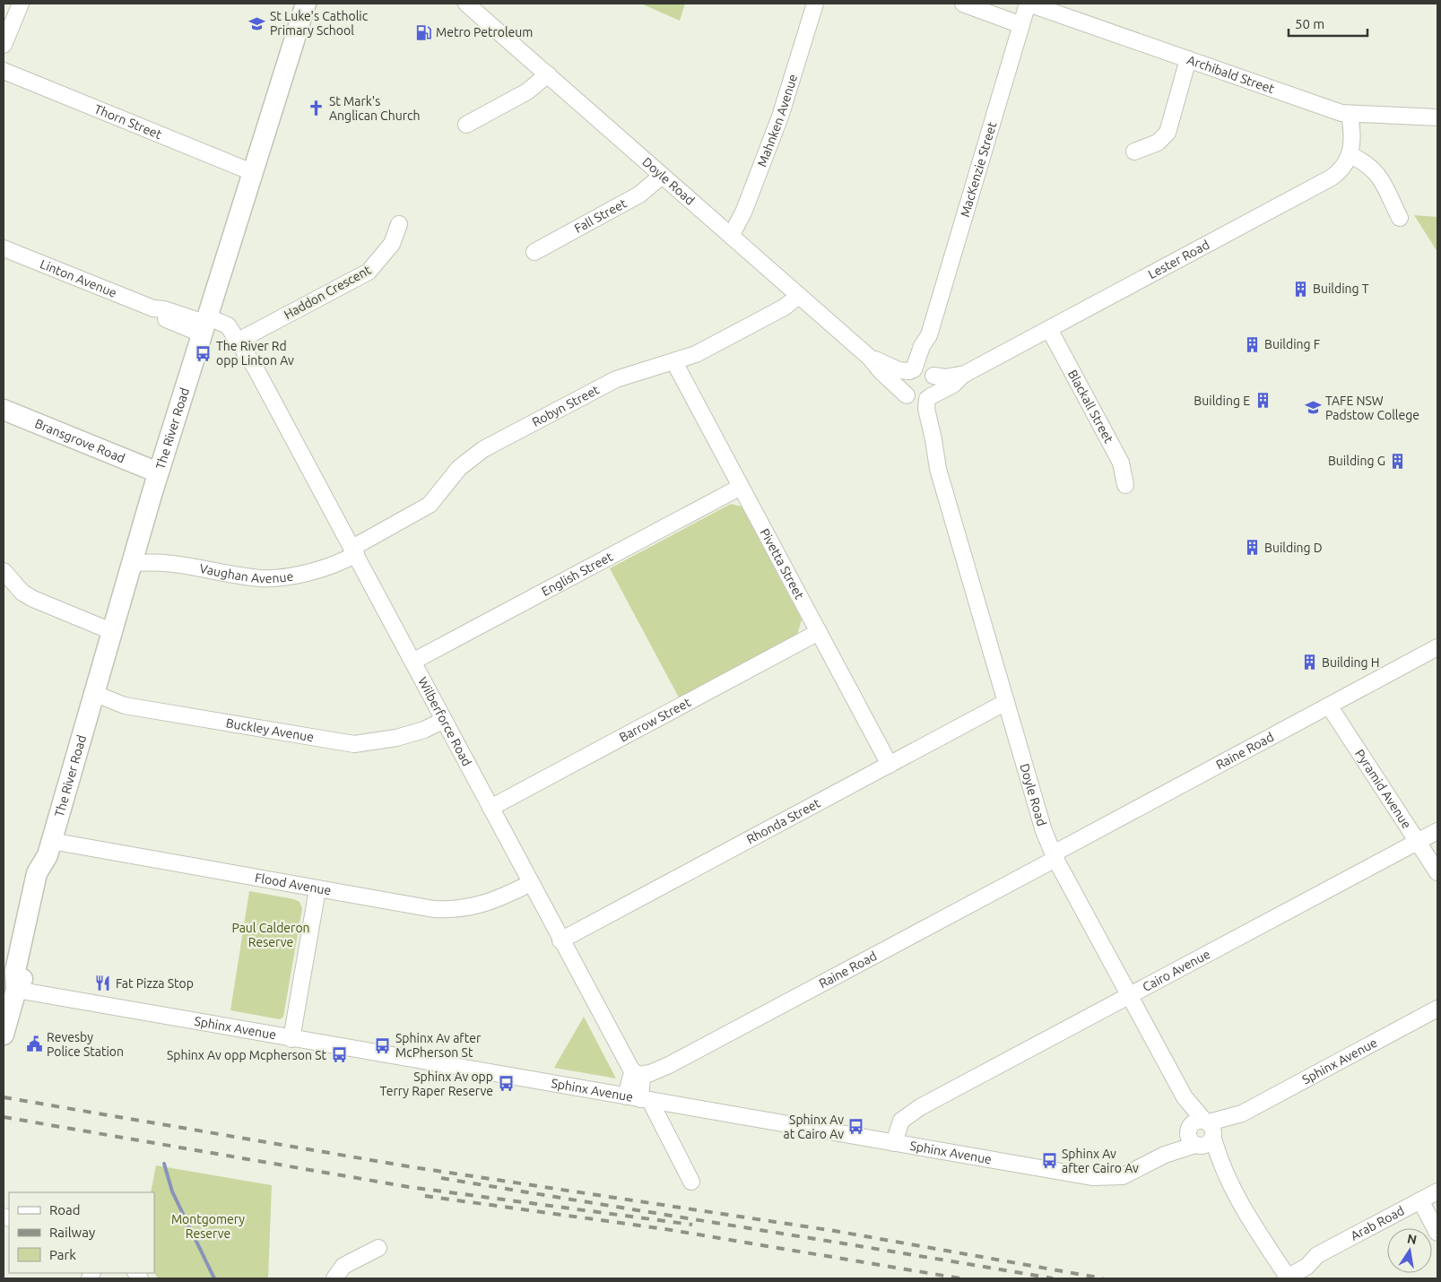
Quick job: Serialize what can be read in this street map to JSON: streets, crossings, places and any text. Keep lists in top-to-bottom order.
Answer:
{
  "streets": {
    "main road": ["The River Road", "Bransgrove Road"],
    "street": [
      "Archibald Street",
      "Thorn Street",
      "Mahnken Avenue",
      "MacKenzie Street",
      "Doyle Road",
      "Fall Street",
      "Lester Road",
      "Linton Avenue",
      "Haddon Crescent",
      "Robyn Street",
      "Blackall Street",
      "Pivetta Street",
      "Vaughan Avenue",
      "English Street",
      "Barrow Street",
      "Wilberforce Road",
      "Buckley Avenue",
      "Raine Road",
      "Pyramid Avenue",
      "Rhonda Street",
      "Flood Avenue",
      "Cairo Avenue",
      "Sphinx Avenue",
      "Arab Road"
    ]
  },
  "crossings": [
    ["Archibald Street", "MacKenzie Street"],
    ["Thorn Street", "The River Road"],
    ["Mahnken Avenue", "Doyle Road"],
    ["MacKenzie Street", "Doyle Road"],
    ["MacKenzie Street", "Lester Road"],
    ["Doyle Road", "Fall Street"],
    ["Doyle Road", "Lester Road"],
    ["Doyle Road", "Robyn Street"],
    ["Doyle Road", "Raine Road"],
    ["Doyle Road", "Rhonda Street"],
    ["Doyle Road", "Cairo Avenue"],
    ["Doyle Road", "Sphinx Avenue"],
    ["Doyle Road", "Arab Road"],
    ["Lester Road", "Blackall Street"],
    ["Linton Avenue", "The River Road"],
    ["Linton Avenue", "Wilberforce Road"],
    ["Haddon Crescent", "Wilberforce Road"],
    ["Robyn Street", "Pivetta Street"],
    ["Robyn Street", "Vaughan Avenue"],
    ["Robyn Street", "Wilberforce Road"],
    ["The River Road", "Bransgrove Road"],
    ["The River Road", "Vaughan Avenue"],
    ["The River Road", "Wilberforce Road"],
    ["The River Road", "Buckley Avenue"],
    ["The River Road", "Flood Avenue"],
    ["The River Road", "Sphinx Avenue"],
    ["Pivetta Street", "English Street"],
    ["Pivetta Street", "Barrow Street"],
    ["Pivetta Street", "Rhonda Street"],
    ["Vaughan Avenue", "Wilberforce Road"],
    ["English Street", "Wilberforce Road"],
    ["Barrow Street", "Wilberforce Road"],
    ["Wilberforce Road", "Buckley Avenue"],
    ["Wilberforce Road", "Raine Road"],
    ["Wilberforce Road", "Rhonda Street"],
    ["Wilberforce Road", "Flood Avenue"],
    ["Wilberforce Road", "Sphinx Avenue"],
    ["Raine Road", "Pyramid Avenue"],
    ["Pyramid Avenue", "Cairo Avenue"],
    ["Cairo Avenue", "Sphinx Avenue"]
  ],
  "parks": ["Paul Calderon Reserve", "Montgomery Reserve"],
  "places": {
    "school or university": ["St Luke's Catholic Primary School", "TAFE NSW Padstow College"],
    "fuel station": ["Metro Petroleum"],
    "church": ["St Mark's Anglican Church"],
    "building": [
      "Building T",
      "Building F",
      "Building E",
      "Building G",
      "Building D",
      "Building H"
    ],
    "bus stop": [
      "The River Rd opp Linton Av",
      "Sphinx Av after McPherson St",
      "Sphinx Av opp Mcpherson St",
      "Sphinx Av opp Terry Raper Reserve",
      "Sphinx Av at Cairo Av",
      "Sphinx Av after Cairo Av"
    ],
    "restaurant": ["Fat Pizza Stop"],
    "public building": ["Revesby Police Station"]
  },
  "legend": ["Road", "Railway", "Park"],
  "scale_bar": "50 m",
  "north": "top"
}
